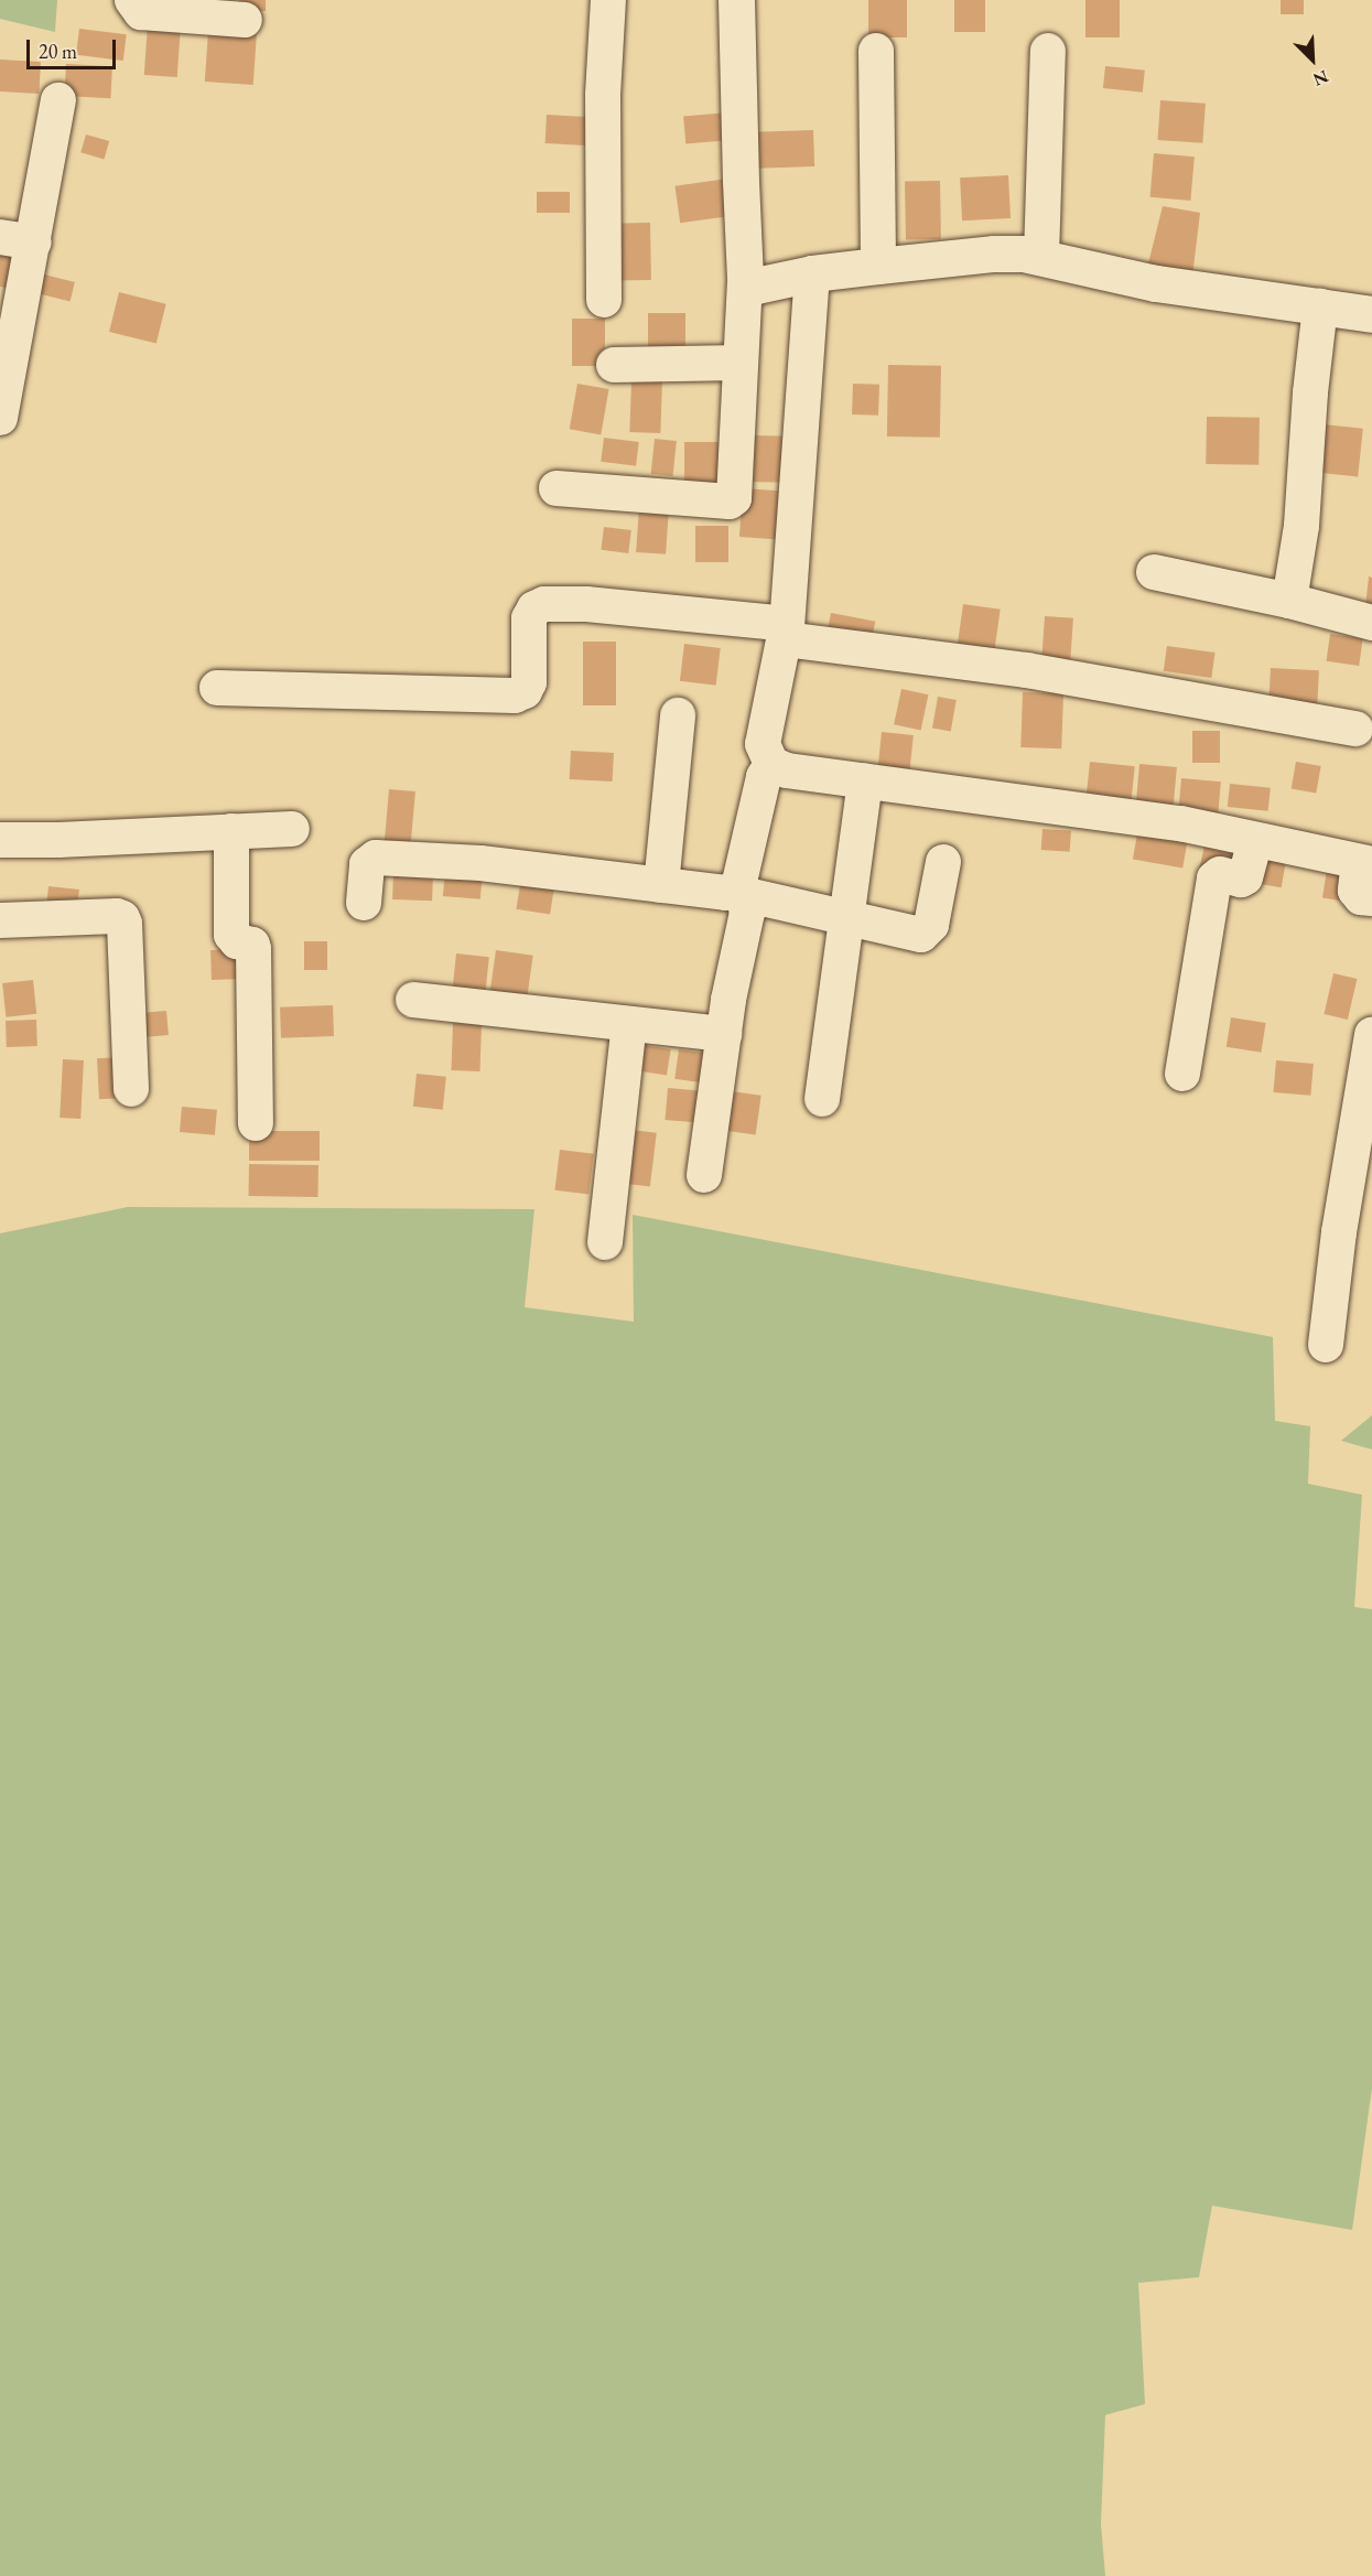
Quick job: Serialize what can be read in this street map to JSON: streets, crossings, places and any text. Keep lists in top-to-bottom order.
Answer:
{
  "scale_bar": "20 m",
  "north": "bottom right"
}
